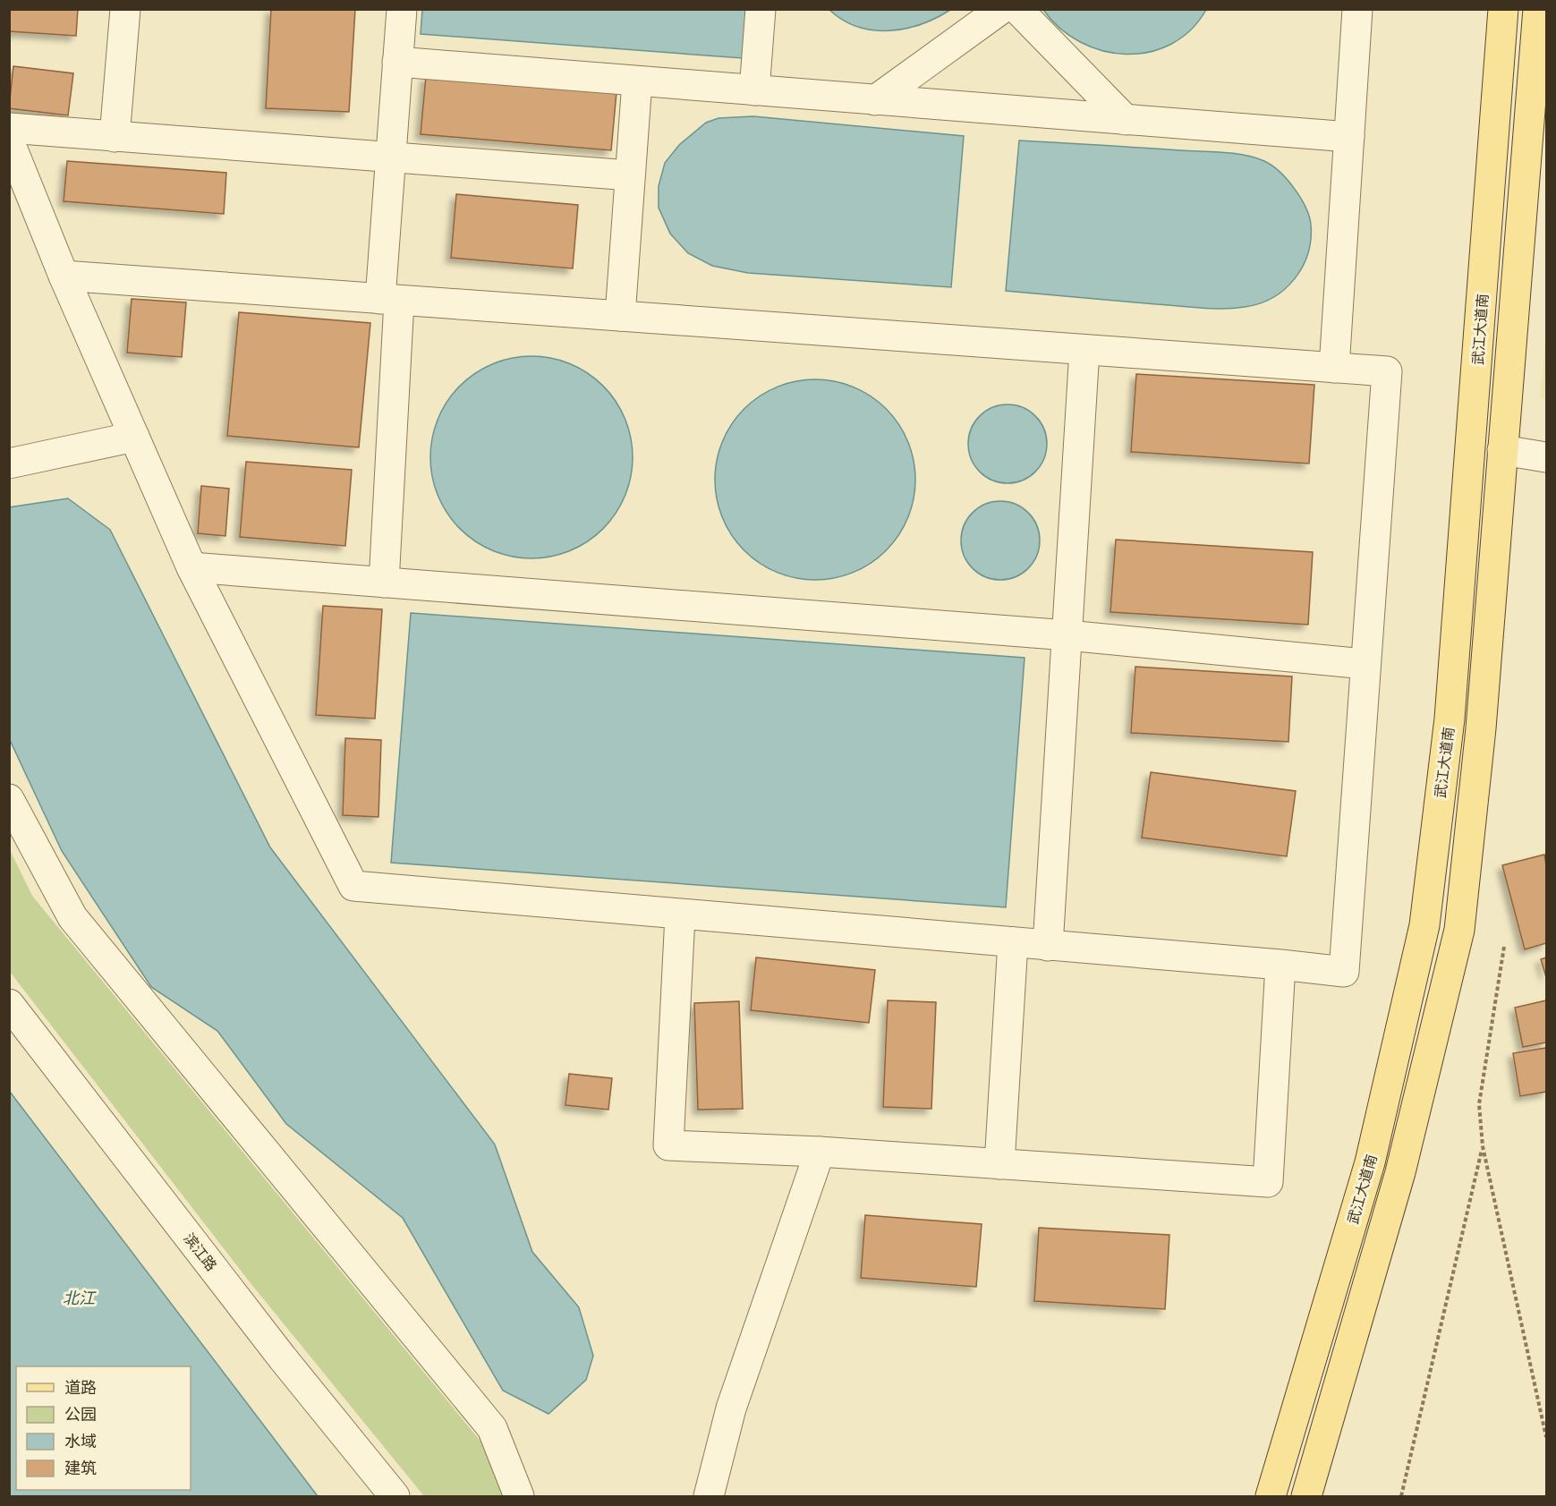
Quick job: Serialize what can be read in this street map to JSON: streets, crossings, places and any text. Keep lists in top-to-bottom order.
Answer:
{
  "streets": {
    "main road": ["武江大道南"],
    "street": ["滨江路"]
  },
  "water": ["北江"],
  "legend": [
    "道路",
    "公园",
    "水域",
    "建筑"
  ]
}
